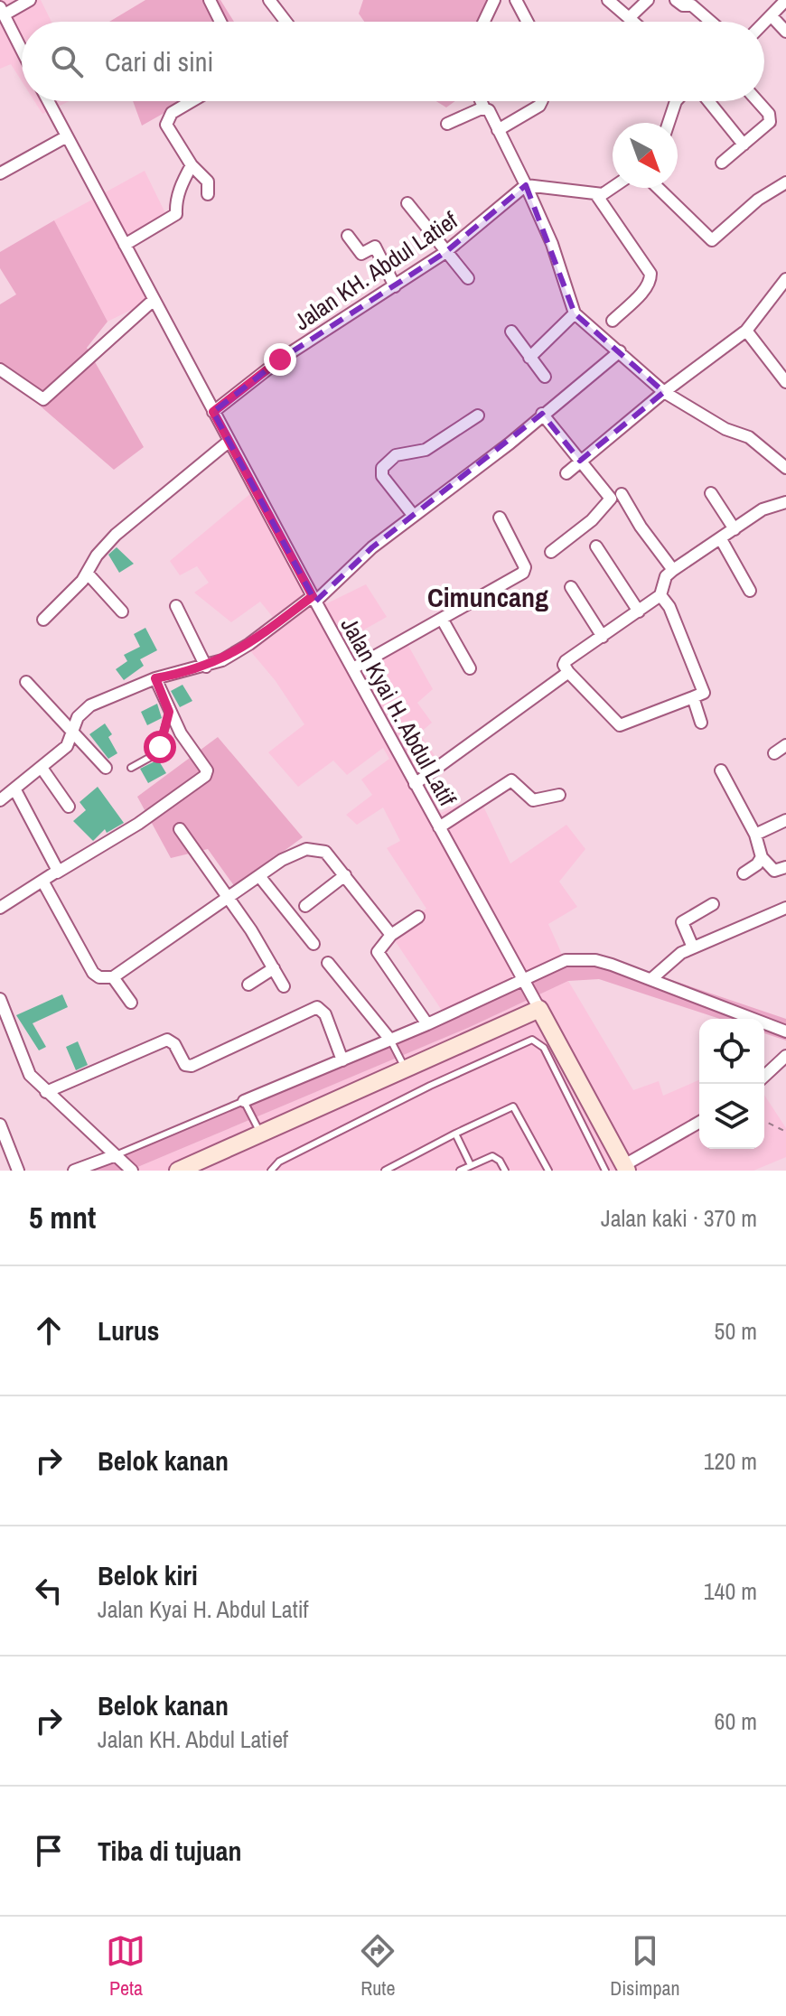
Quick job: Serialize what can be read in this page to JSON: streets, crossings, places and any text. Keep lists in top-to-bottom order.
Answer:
{
  "streets": {
    "street": ["Jalan KH. Abdul Latief", "Jalan Kyai H. Abdul Latif"]
  },
  "crossings": [
    ["Jalan KH. Abdul Latief", "Jalan Kyai H. Abdul Latif"]
  ],
  "districts": ["Cimuncang"],
  "north": "bottom right",
  "page": {
    "search": "Cari di sini",
    "heading": ["5 mnt", "Jalan kaki · 370 m"],
    "list": [
      ["Lurus", "50 m"],
      ["Belok kanan", "120 m"],
      ["Belok kiri", "Jalan Kyai H. Abdul Latif", "140 m"],
      ["Belok kanan", "Jalan KH. Abdul Latief", "60 m"],
      "Tiba di tujuan"
    ],
    "nav": ["Peta", "Rute", "Disimpan"]
  }
}
